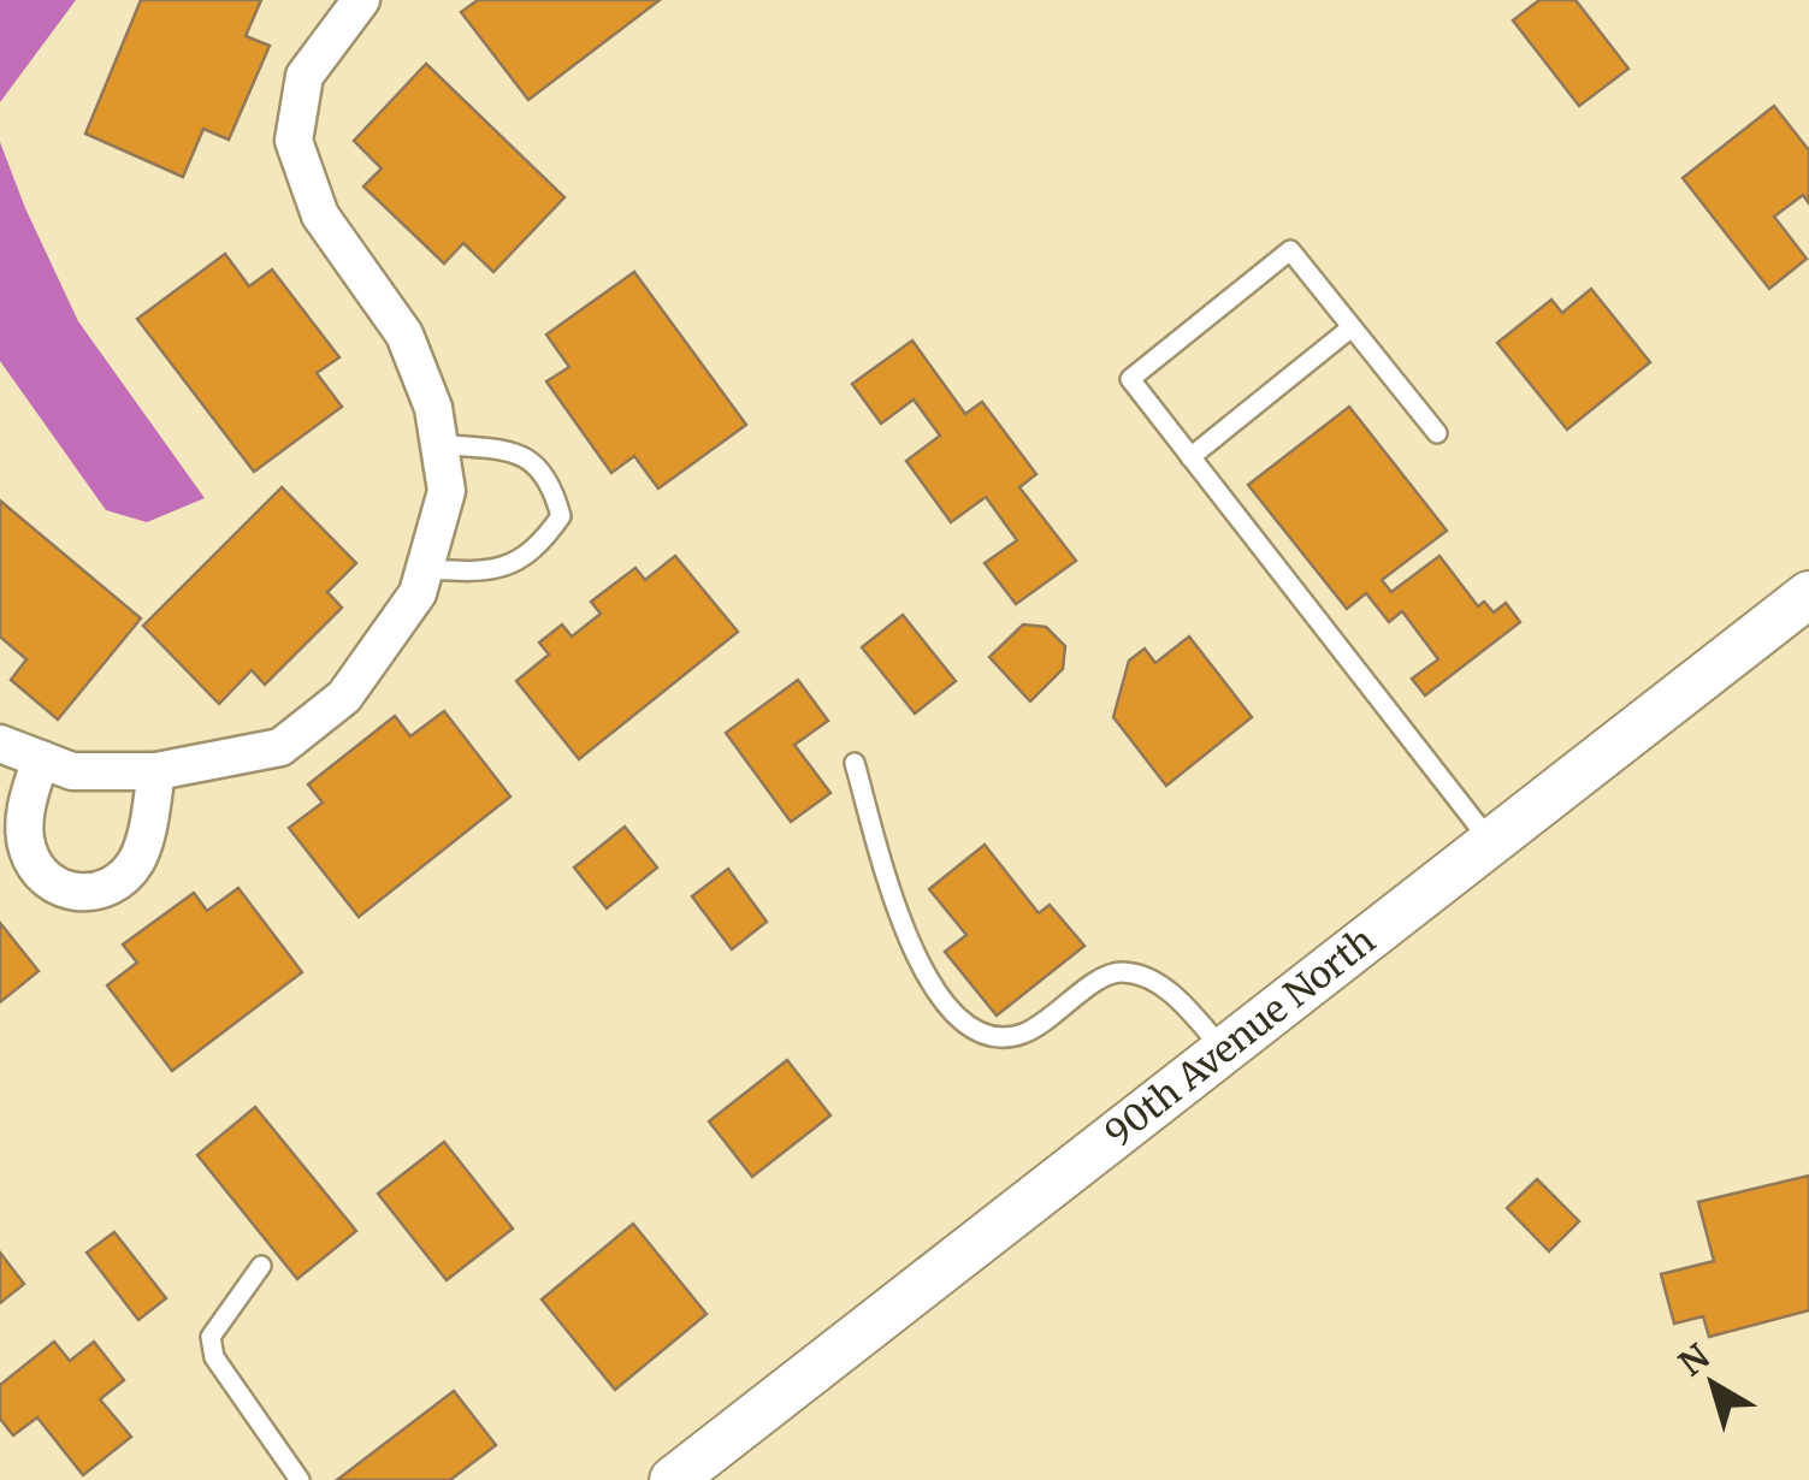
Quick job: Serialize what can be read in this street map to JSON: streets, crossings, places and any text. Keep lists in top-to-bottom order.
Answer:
{
  "streets": {
    "street": ["90th Avenue North"]
  },
  "north": "top left"
}
